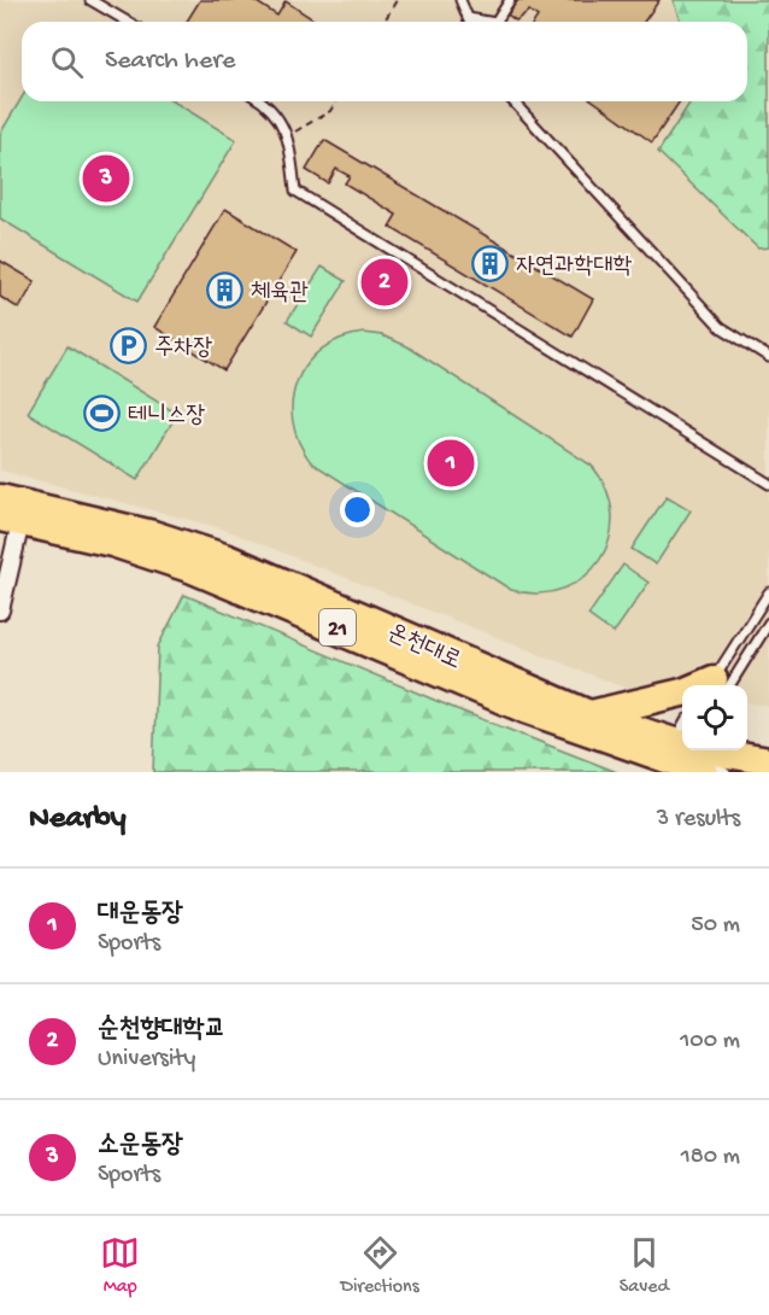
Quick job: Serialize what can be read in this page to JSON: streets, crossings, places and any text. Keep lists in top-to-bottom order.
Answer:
{
  "streets": {
    "main road": ["21", "온천대로"]
  },
  "places": {
    "building": ["자연과학대학", "체육관"],
    "parking": ["주차장"],
    "sports": ["테니스장"]
  },
  "page": {
    "search": "Search here",
    "pins": ["3", "2", "1"],
    "heading": ["Nearby", "3 results"],
    "list": [
      {
        "mark": "1",
        "name": "대운동장",
        "note": "Sports",
        "value": "50 m"
      },
      {
        "mark": "2",
        "name": "순천향대학교",
        "note": "University",
        "value": "100 m"
      },
      {
        "mark": "3",
        "name": "소운동장",
        "note": "Sports",
        "value": "180 m"
      }
    ],
    "nav": ["Map", "Directions", "Saved"]
  }
}
